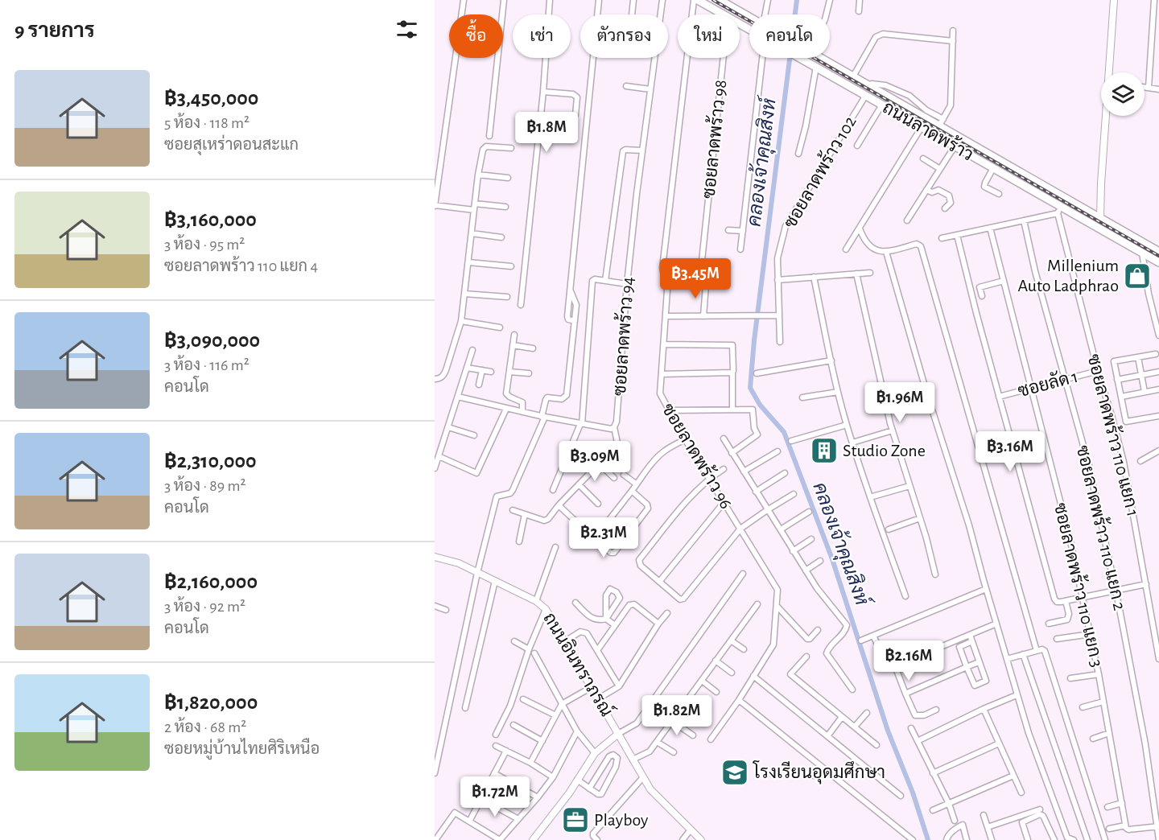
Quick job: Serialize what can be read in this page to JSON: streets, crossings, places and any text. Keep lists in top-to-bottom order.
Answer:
{
  "streets": {
    "main road": ["ถนนลาดพร้าว"],
    "street": [
      "ซอยลาดพร้าว 98",
      "ซอยลาดพร้าว 102",
      "ซอยลาดพร้าว 94",
      "ซอยลัด 1",
      "ซอยลาดพร้าว 110 แยก 1",
      "ซอยลาดพร้าว 96",
      "ซอยลาดพร้าว 110 แยก 2",
      "ซอยลาดพร้าว 110 แยก 3",
      "ถนนอินทราภรณ์"
    ]
  },
  "crossings": [
    ["ถนนลาดพร้าว", "ซอยลาดพร้าว 102"],
    ["ถนนลาดพร้าว", "ซอยลาดพร้าว 110 แยก 1"],
    ["ถนนลาดพร้าว", "ซอยลาดพร้าว 96"],
    ["ซอยลัด 1", "ซอยลาดพร้าว 110 แยก 1"],
    ["ซอยลัด 1", "ซอยลาดพร้าว 110 แยก 2"],
    ["ซอยลัด 1", "ซอยลาดพร้าว 110 แยก 3"]
  ],
  "water": ["คลองเจ้าคุณสิงห์"],
  "places": {
    "shop": ["Millenium Auto Ladphrao"],
    "building": ["Studio Zone"],
    "school or university": ["โรงเรียนอุดมศึกษา"],
    "office": ["Playboy"]
  },
  "page": {
    "heading": "9 รายการ",
    "chip": [
      "ซื้อ",
      "เช่า",
      "ตัวกรอง",
      "ใหม่",
      "คอนโด"
    ],
    "list": [
      {
        "name": "฿3,450,000",
        "note": "5 ห้อง · 118 m² · ซอยสุเหร่าดอนสะแก"
      },
      {
        "name": "฿3,160,000",
        "note": "3 ห้อง · 95 m² · ซอยลาดพร้าว 110 แยก 4"
      },
      {
        "name": "฿3,090,000",
        "note": "3 ห้อง · 116 m² · คอนโด"
      },
      {
        "name": "฿2,310,000",
        "note": "3 ห้อง · 89 m² · คอนโด"
      },
      {
        "name": "฿2,160,000",
        "note": "3 ห้อง · 92 m² · คอนโด"
      },
      {
        "name": "฿1,820,000",
        "note": "2 ห้อง · 68 m² · ซอยหมู่บ้านไทยศิริเหนือ"
      }
    ],
    "price": [
      "฿1.8M",
      "฿3.45M",
      "฿1.96M",
      "฿3.16M",
      "฿3.09M",
      "฿2.31M",
      "฿2.16M",
      "฿1.82M",
      "฿1.72M"
    ]
  }
}
